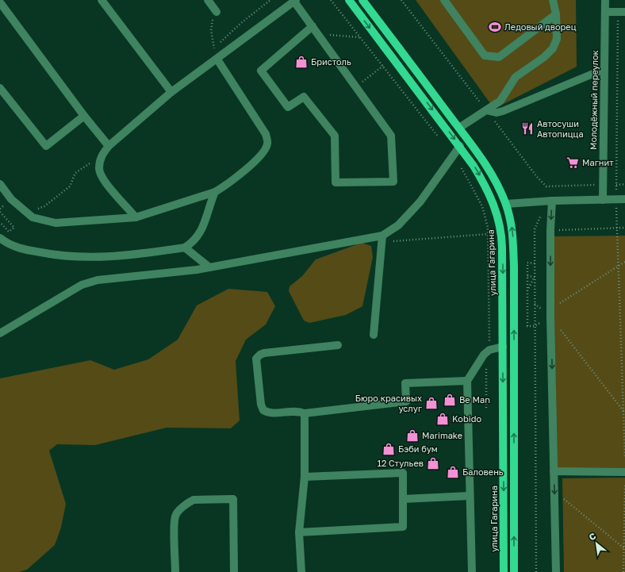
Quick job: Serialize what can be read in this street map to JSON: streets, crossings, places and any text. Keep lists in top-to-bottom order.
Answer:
{
  "streets": {
    "main road": ["улица Гагарина"],
    "street": ["Молодёжный переулок"]
  },
  "places": {
    "sports": ["Ледовый дворец"],
    "shop": [
      "Бристоль",
      "Be Man",
      "Бюро красивых услуг",
      "Kobido",
      "Marimake",
      "Бэби бум",
      "12 Стульев",
      "Баловень"
    ],
    "restaurant": ["Автосуши Автопицца"],
    "supermarket": ["Магнит"]
  },
  "north": "top left"
}
